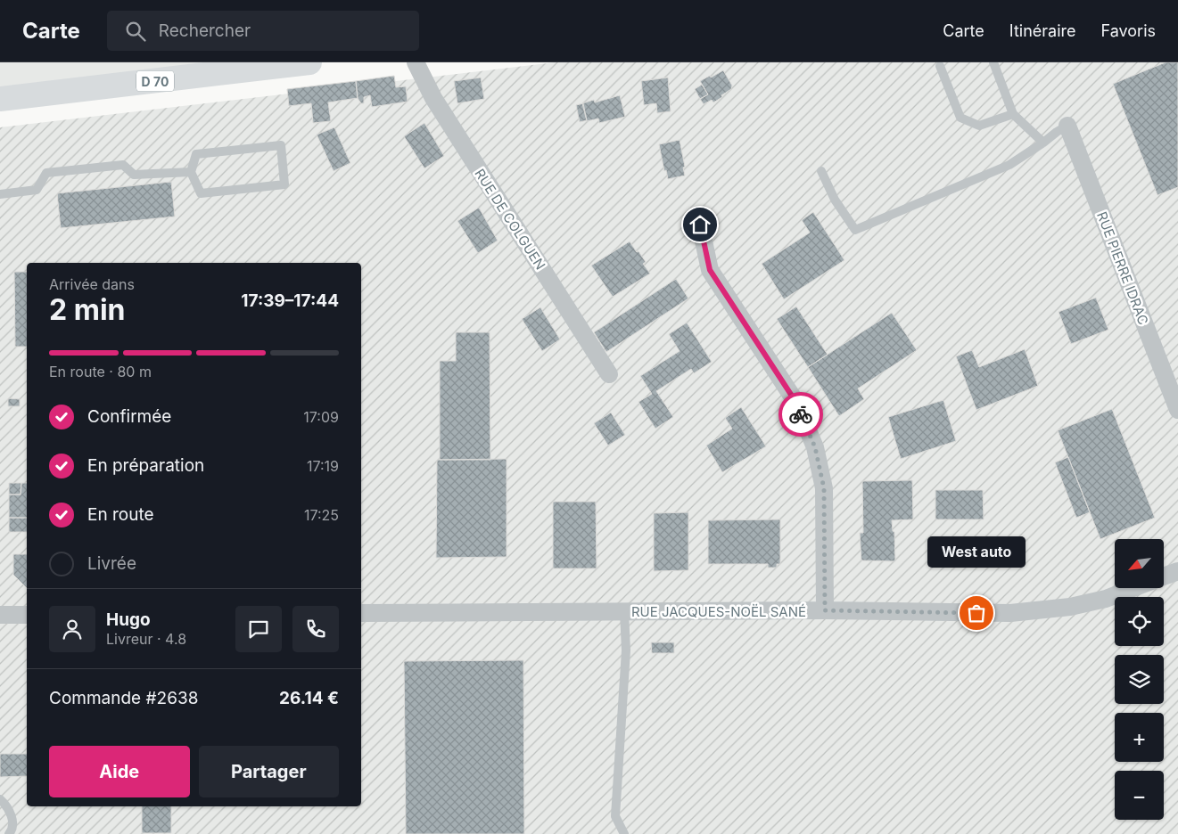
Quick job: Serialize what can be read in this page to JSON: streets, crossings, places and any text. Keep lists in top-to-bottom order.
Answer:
{
  "streets": {
    "main road": ["D 70"],
    "street": ["RUE DE COLGUEN", "RUE PIERRE IDRAC", "RUE JACQUES-NOËL SANÉ"]
  },
  "places": ["West auto"],
  "north": "bottom left",
  "page": {
    "header": "Carte",
    "search": "Rechercher",
    "nav": ["Carte", "Itinéraire", "Favoris"],
    "heading": ["2 min", "Arrivée dans", "17:39–17:44"],
    "panel": [
      "Hugo",
      "Livreur · 4.8",
      "Commande #2638",
      "26.14 €"
    ],
    "bar": "En route · 80 m",
    "list": [
      ["Confirmée", "17:09"],
      ["En préparation", "17:19"],
      ["En route", "17:25"],
      "Livrée"
    ],
    "bubble": "West auto",
    "map_buttons": ["+", "−"],
    "buttons": ["Aide", "Partager"]
  }
}
